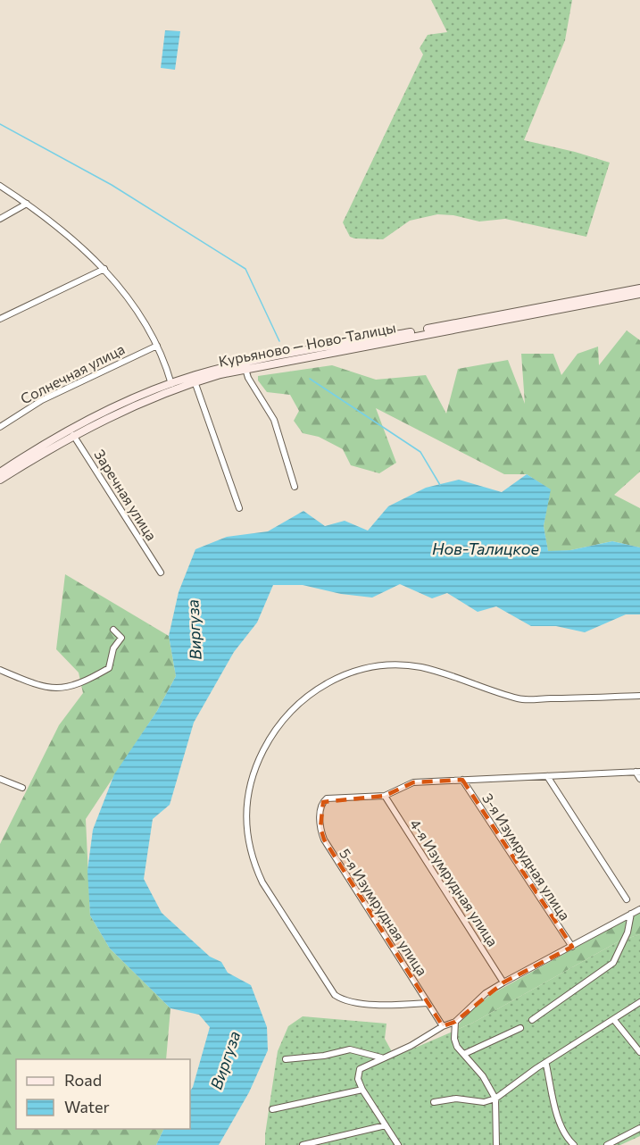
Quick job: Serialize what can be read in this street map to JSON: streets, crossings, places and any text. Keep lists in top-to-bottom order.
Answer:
{
  "streets": {
    "main road": ["Курьяново — Ново-Талицы"],
    "street": [
      "Солнечная улица",
      "Заречная улица",
      "3-я Изумрудная улица",
      "4-я Изумрудная улица",
      "5-я Изумрудная улица"
    ]
  },
  "crossings": [
    ["Курьяново — Ново-Талицы", "Заречная улица"],
    ["4-я Изумрудная улица", "5-я Изумрудная улица"]
  ],
  "water": ["Нов-Талицкое", "Виргуза"],
  "legend": ["Road", "Water"]
}
